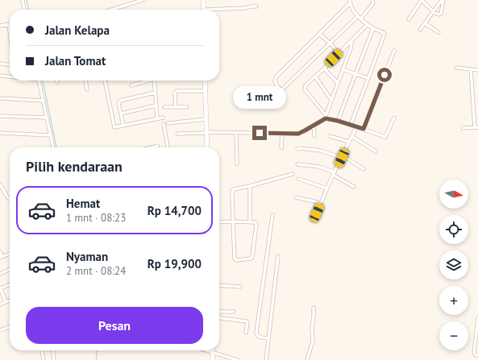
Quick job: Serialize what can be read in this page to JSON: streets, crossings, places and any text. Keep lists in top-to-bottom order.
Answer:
{
  "north": "right",
  "page": {
    "banner": ["Jalan Kelapa", "Jalan Tomat"],
    "bubble": "1 mnt",
    "heading": "Pilih kendaraan",
    "map_buttons": ["+", "−"],
    "list": [
      {
        "name": "Hemat",
        "note": "1 mnt · 08:23",
        "value": "Rp 14,700"
      },
      {
        "name": "Nyaman",
        "note": "2 mnt · 08:24",
        "value": "Rp 19,900"
      }
    ],
    "buttons": "Pesan"
  }
}
